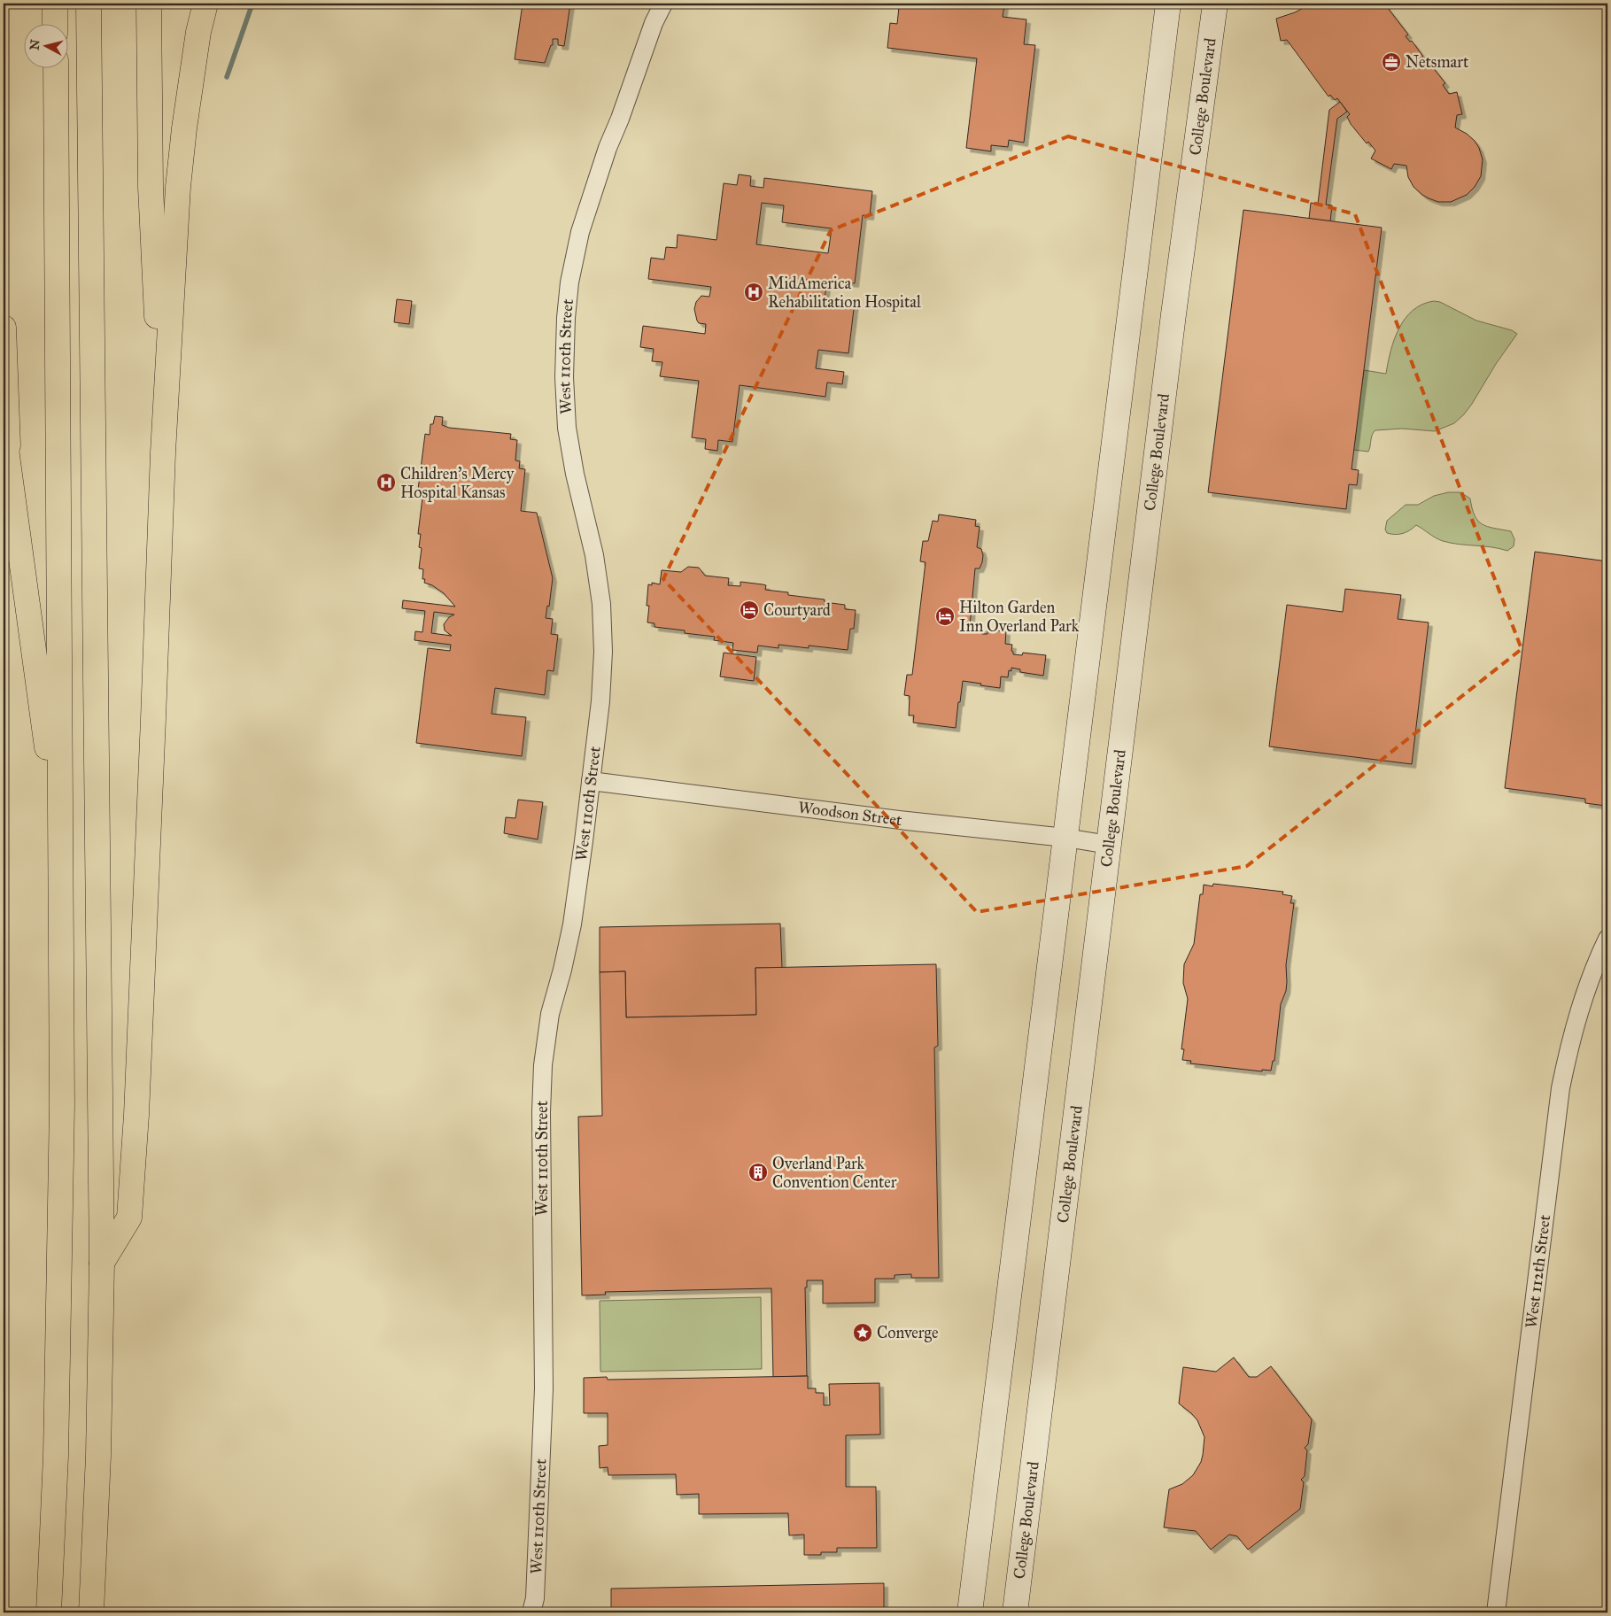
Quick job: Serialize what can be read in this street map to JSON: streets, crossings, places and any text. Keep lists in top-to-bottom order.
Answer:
{
  "streets": {
    "main road": ["College Boulevard"],
    "street": ["West 110th Street", "Woodson Street", "West 112th Street"]
  },
  "crossings": [
    ["College Boulevard", "Woodson Street"],
    ["West 110th Street", "Woodson Street"]
  ],
  "places": {
    "office": ["Netsmart"],
    "hospital": ["MidAmerica Rehabilitation Hospital", "Children's Mercy Hospital Kansas"],
    "hotel": ["Courtyard", "Hilton Garden Inn Overland Park"],
    "building": ["Overland Park Convention Center"],
    "place": ["Converge"]
  },
  "north": "left"
}
